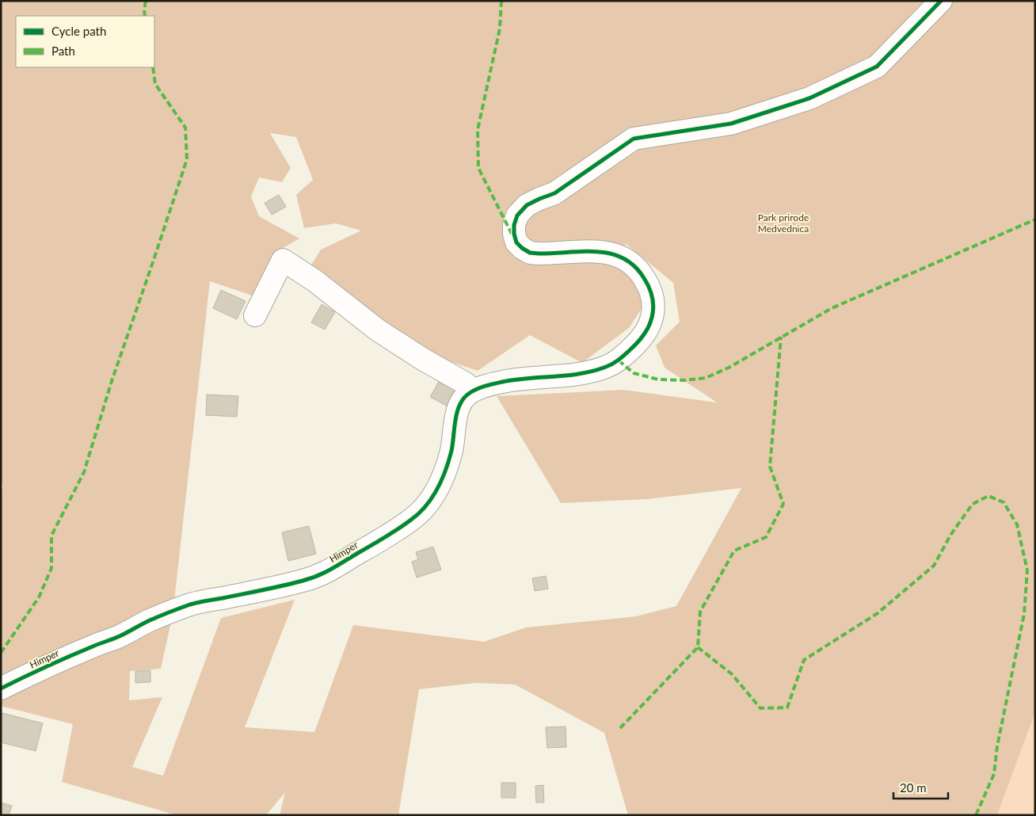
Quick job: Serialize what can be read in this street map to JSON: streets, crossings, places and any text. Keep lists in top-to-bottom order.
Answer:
{
  "streets": {
    "street": ["Himper"]
  },
  "parks": ["Park prirode Medvednica"],
  "legend": ["Cycle path", "Path"],
  "scale_bar": "20 m"
}
